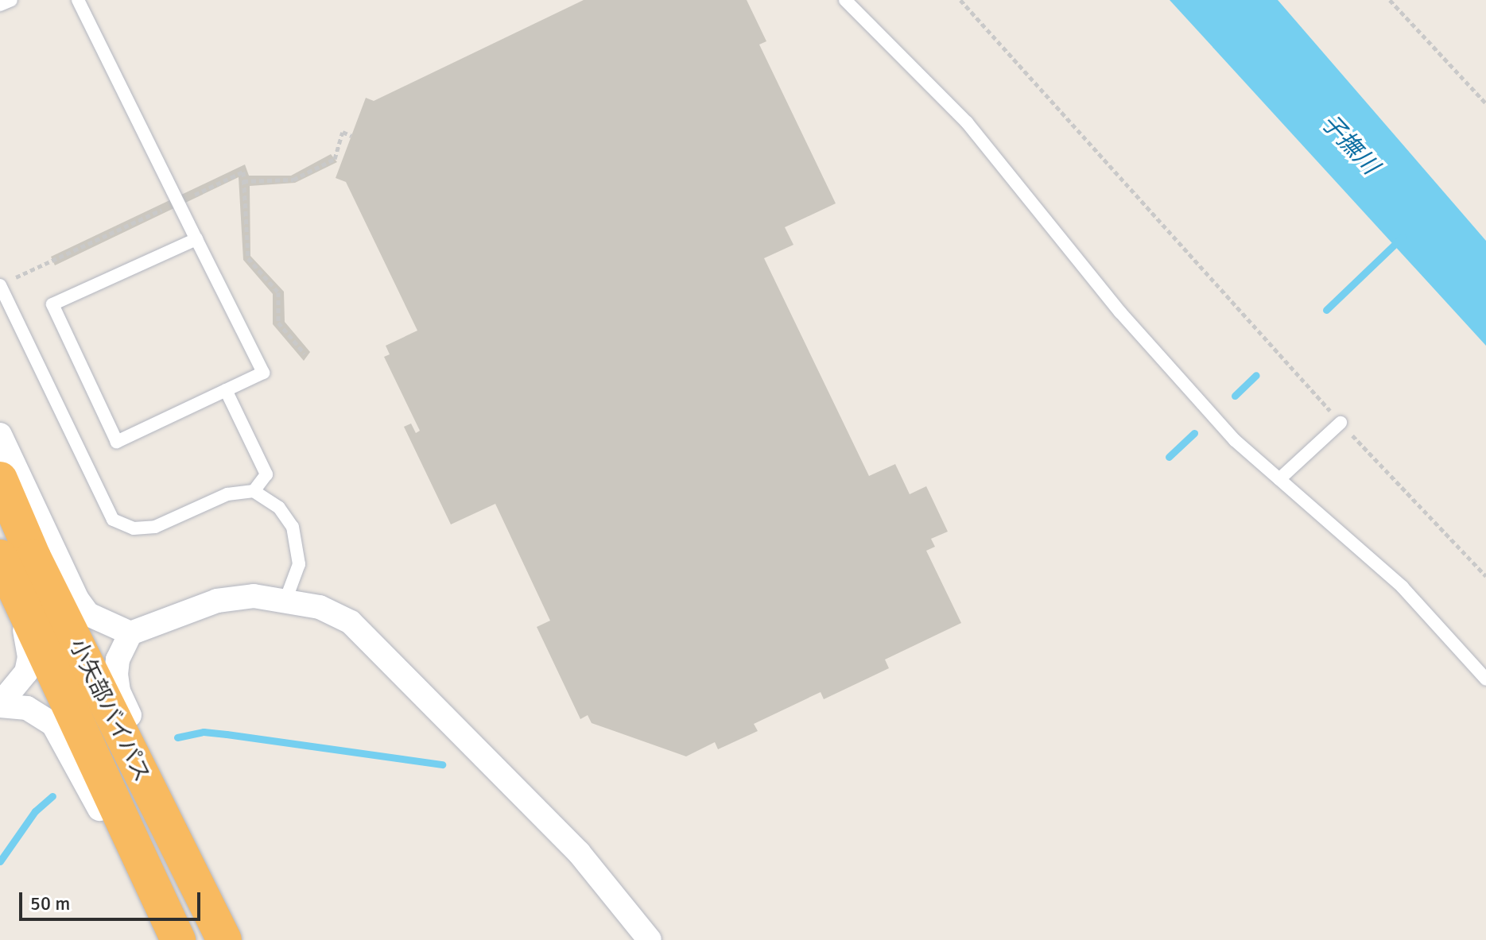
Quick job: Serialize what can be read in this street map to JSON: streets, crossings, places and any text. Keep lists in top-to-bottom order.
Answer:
{
  "streets": {
    "highway": ["小矢部バイパス"]
  },
  "water": ["子撫川"],
  "scale_bar": "50 m"
}
